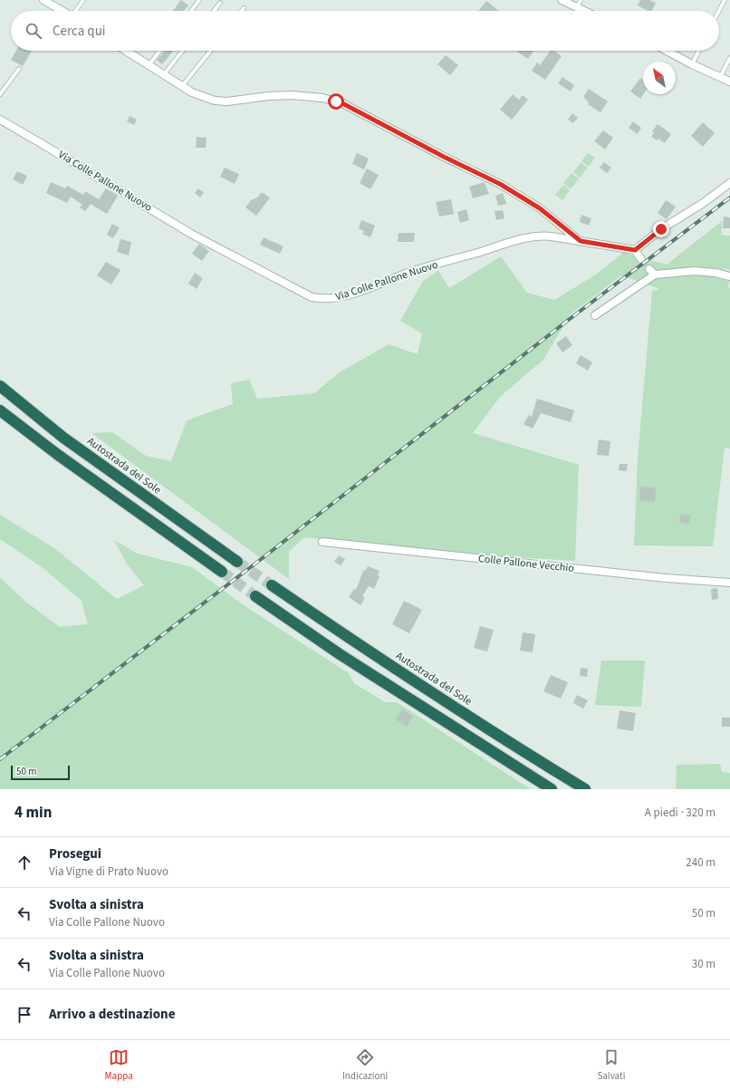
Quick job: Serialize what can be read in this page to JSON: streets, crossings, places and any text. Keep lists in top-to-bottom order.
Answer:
{
  "streets": {
    "highway": ["Autostrada del Sole"],
    "street": ["Via Colle Pallone Nuovo", "Colle Pallone Vecchio"]
  },
  "scale_bar": "50 m",
  "north": "top left",
  "page": {
    "search": "Cerca qui",
    "scale": "50 m",
    "heading": ["4 min", "A piedi · 320 m"],
    "list": [
      ["Prosegui", "Via Vigne di Prato Nuovo", "240 m"],
      ["Svolta a sinistra", "Via Colle Pallone Nuovo", "50 m"],
      ["Svolta a sinistra", "Via Colle Pallone Nuovo", "30 m"],
      "Arrivo a destinazione"
    ],
    "nav": ["Mappa", "Indicazioni", "Salvati"]
  }
}
